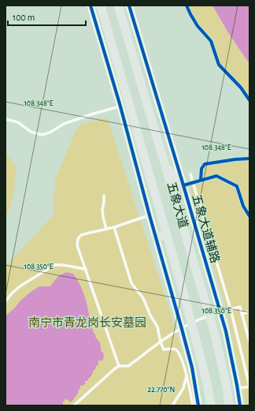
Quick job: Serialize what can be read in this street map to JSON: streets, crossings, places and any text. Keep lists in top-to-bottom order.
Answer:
{
  "streets": {
    "main road": ["五象大道"],
    "street": ["五象大道辅路"]
  },
  "parks": ["南宁市青龙岗长安墓园"],
  "scale_bar": "100 m",
  "coordinates": ["108.348°E", "108.350°E", "22.770°N"]
}
